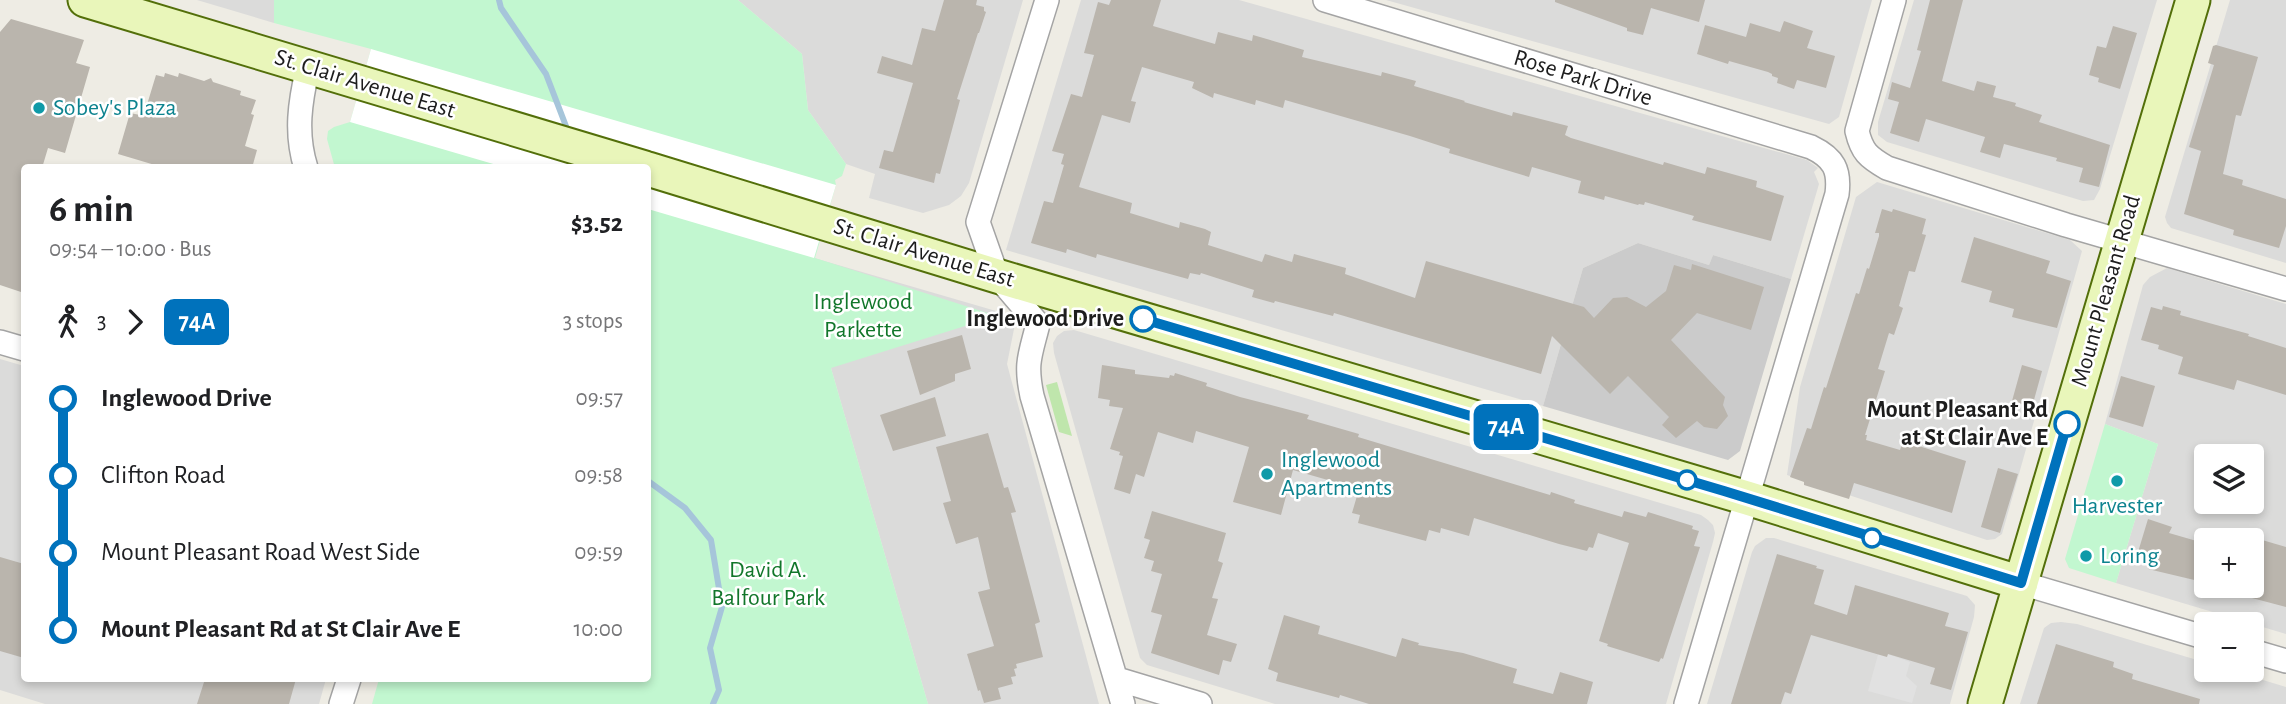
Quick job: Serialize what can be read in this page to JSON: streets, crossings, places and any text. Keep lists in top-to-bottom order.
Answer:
{
  "streets": {
    "main road": ["St. Clair Avenue East", "Mount Pleasant Road"],
    "street": ["Rose Park Drive"]
  },
  "crossings": [
    ["Rose Park Drive", "St. Clair Avenue East"],
    ["St. Clair Avenue East", "Mount Pleasant Road"]
  ],
  "parks": ["Inglewood Parkette", "David A. Balfour Park"],
  "places": [
    "Sobey's Plaza",
    "Inglewood Drive",
    "Mount Pleasant Rd at St Clair Ave E",
    "Inglewood Apartments",
    "Harvester",
    "Loring"
  ],
  "lines": ["bus line 74A"],
  "page": {
    "on_map": "74A",
    "heading": ["6 min", "09:54 – 10:00 · Bus", "$3.52"],
    "legs": ["3", "74A", "3 stops"],
    "list": [
      {
        "name": "Inglewood Drive",
        "value": "09:57"
      },
      {
        "name": "Clifton Road",
        "value": "09:58"
      },
      {
        "name": "Mount Pleasant Road West Side",
        "value": "09:59"
      },
      {
        "name": "Mount Pleasant Rd at St Clair Ave E",
        "value": "10:00"
      }
    ],
    "map_buttons": ["+", "−"]
  }
}
